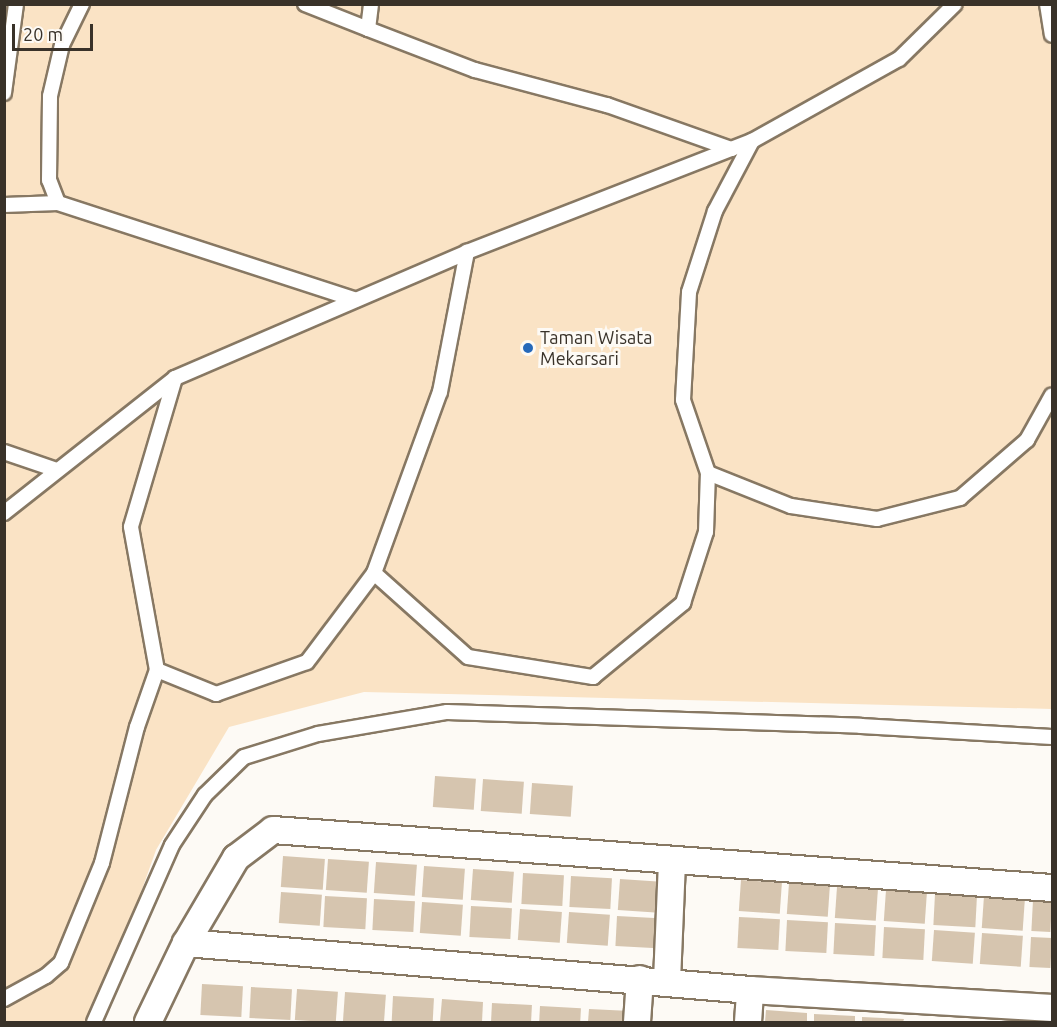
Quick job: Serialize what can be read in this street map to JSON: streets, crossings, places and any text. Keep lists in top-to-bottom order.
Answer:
{
  "places": ["Taman Wisata Mekarsari"],
  "scale_bar": "20 m"
}
